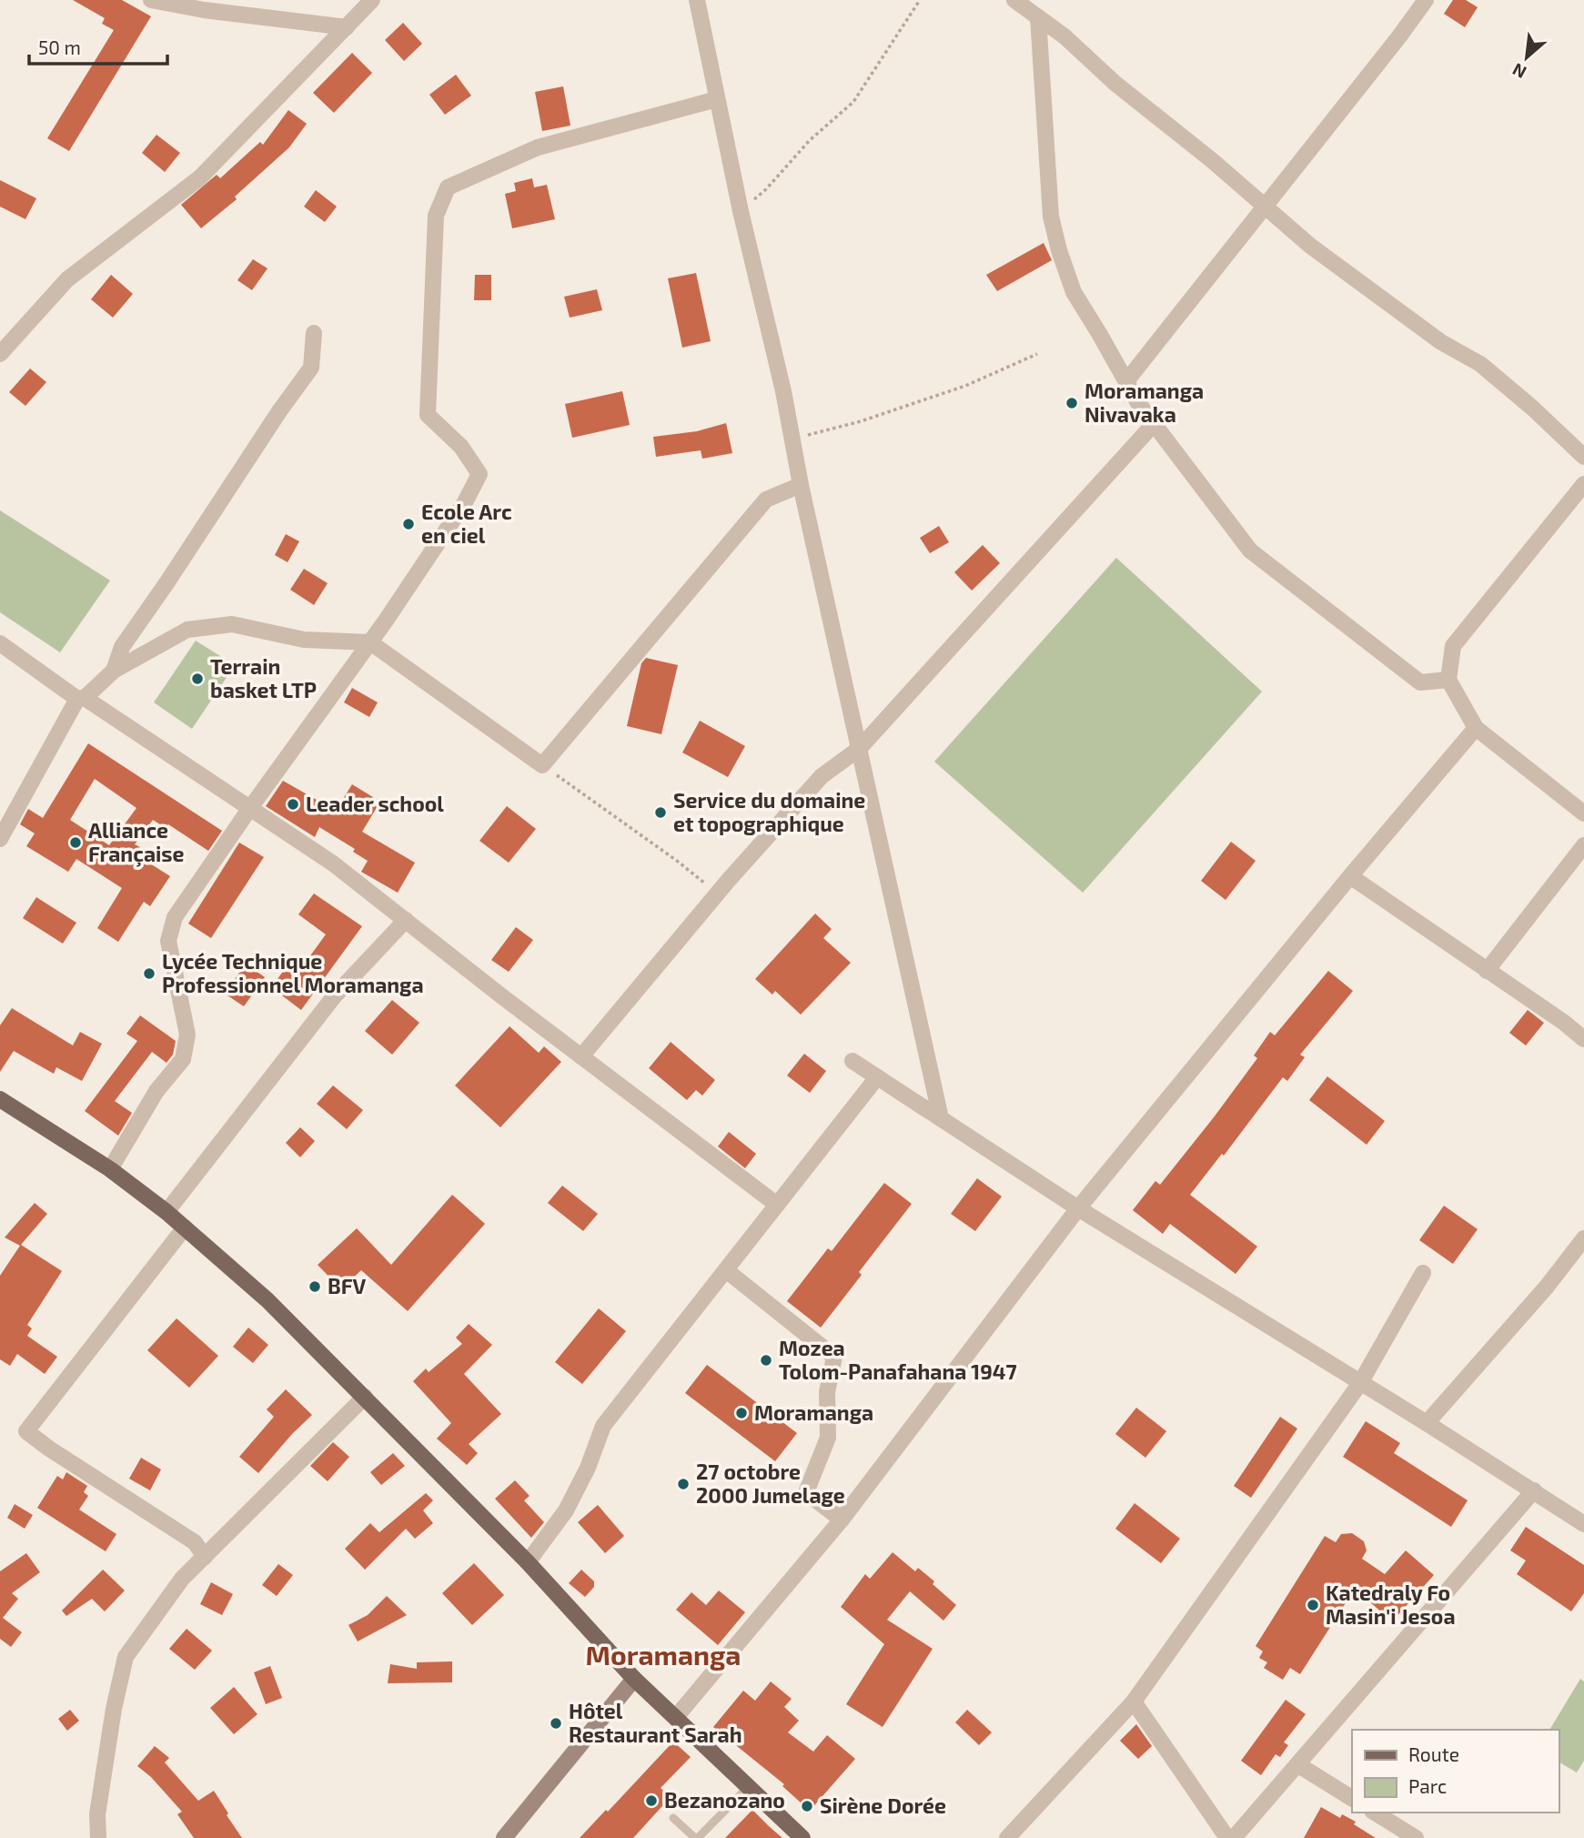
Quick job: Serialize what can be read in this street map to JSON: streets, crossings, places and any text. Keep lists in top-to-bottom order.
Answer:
{
  "districts": ["Moramanga"],
  "places": [
    "Moramanga Nivavaka",
    "Ecole Arc en ciel",
    "Terrain basket LTP",
    "Leader school",
    "Service du domaine et topographique",
    "Alliance Française",
    "Lycée Technique Professionnel Moramanga",
    "BFV",
    "Mozea Tolom-Panafahana 1947",
    "Moramanga",
    "27 octobre 2000 Jumelage",
    "Katedraly Fo Masin'i Jesoa",
    "Hôtel Restaurant Sarah",
    "Bezanozano",
    "Sirène Dorée"
  ],
  "legend": ["Route", "Parc"],
  "scale_bar": "50 m",
  "north": "bottom left"
}
